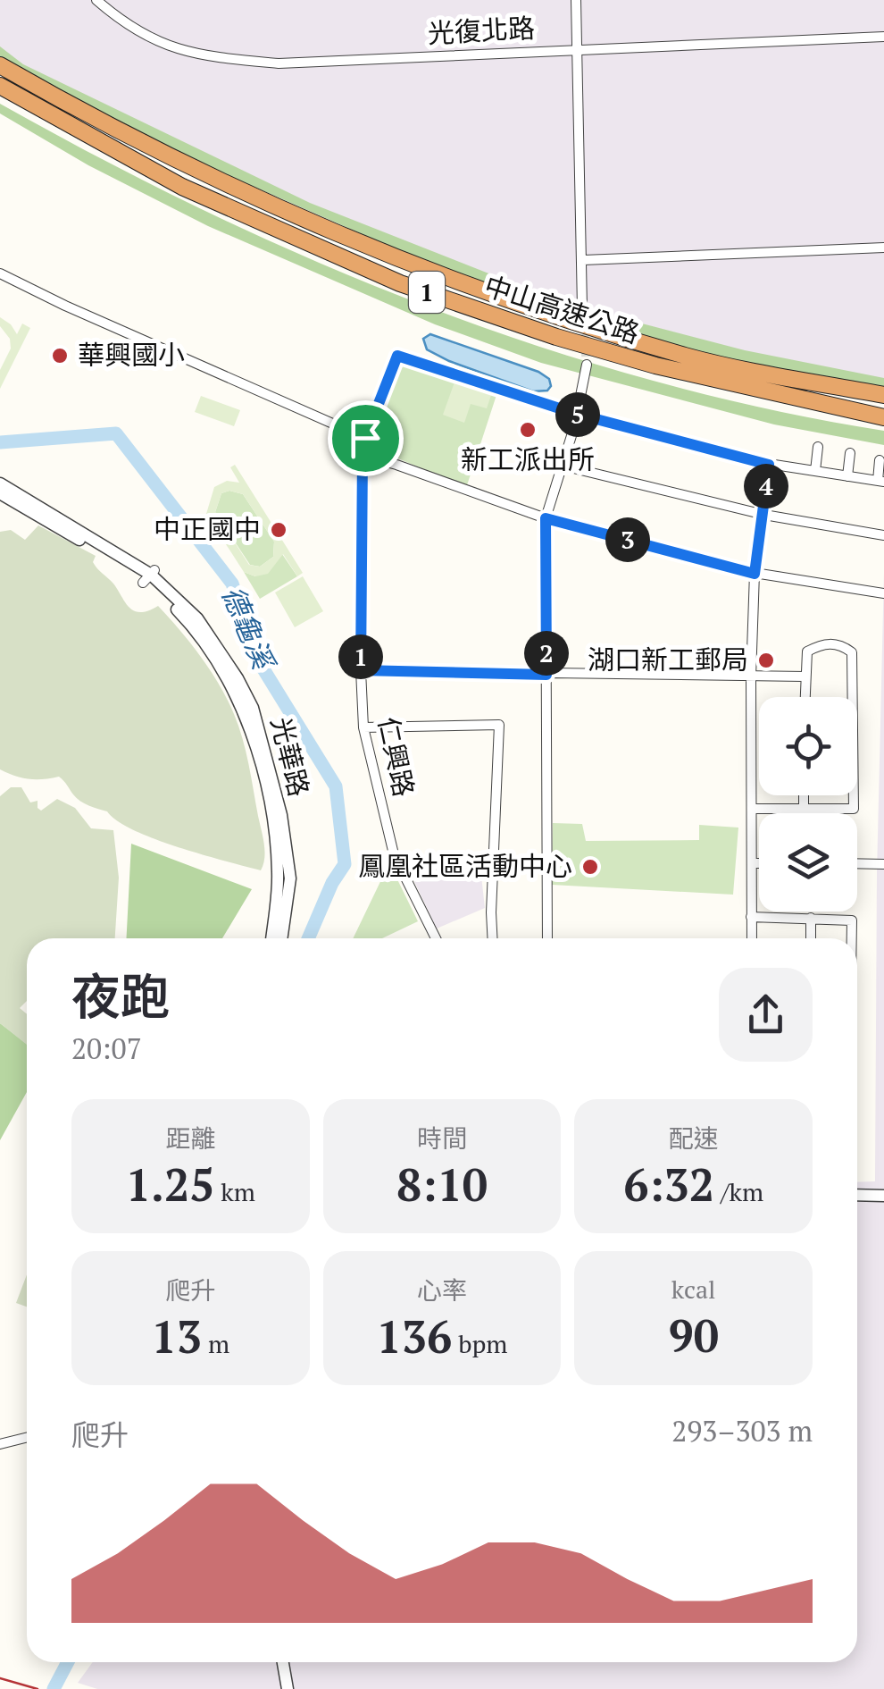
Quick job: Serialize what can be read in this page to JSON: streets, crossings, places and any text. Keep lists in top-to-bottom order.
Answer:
{
  "streets": {
    "highway": ["1", "中山高速公路"],
    "street": ["光復北路", "光華路", "仁興路"]
  },
  "water": ["德龜溪"],
  "places": [
    "華興國小",
    "新工派出所",
    "中正國中",
    "湖口新工郵局",
    "鳳凰社區活動中心"
  ],
  "page": {
    "pins": [
      "5",
      "4",
      "3",
      "2",
      "1"
    ],
    "heading": ["夜跑", "20:07"],
    "stats": [
      ["距離", "1.25 km"],
      ["時間", "8:10"],
      ["配速", "6:32 /km"],
      ["爬升", "13 m"],
      ["心率", "136 bpm"],
      ["kcal", "90"]
    ],
    "chart": ["爬升", "293–303 m"]
  }
}
